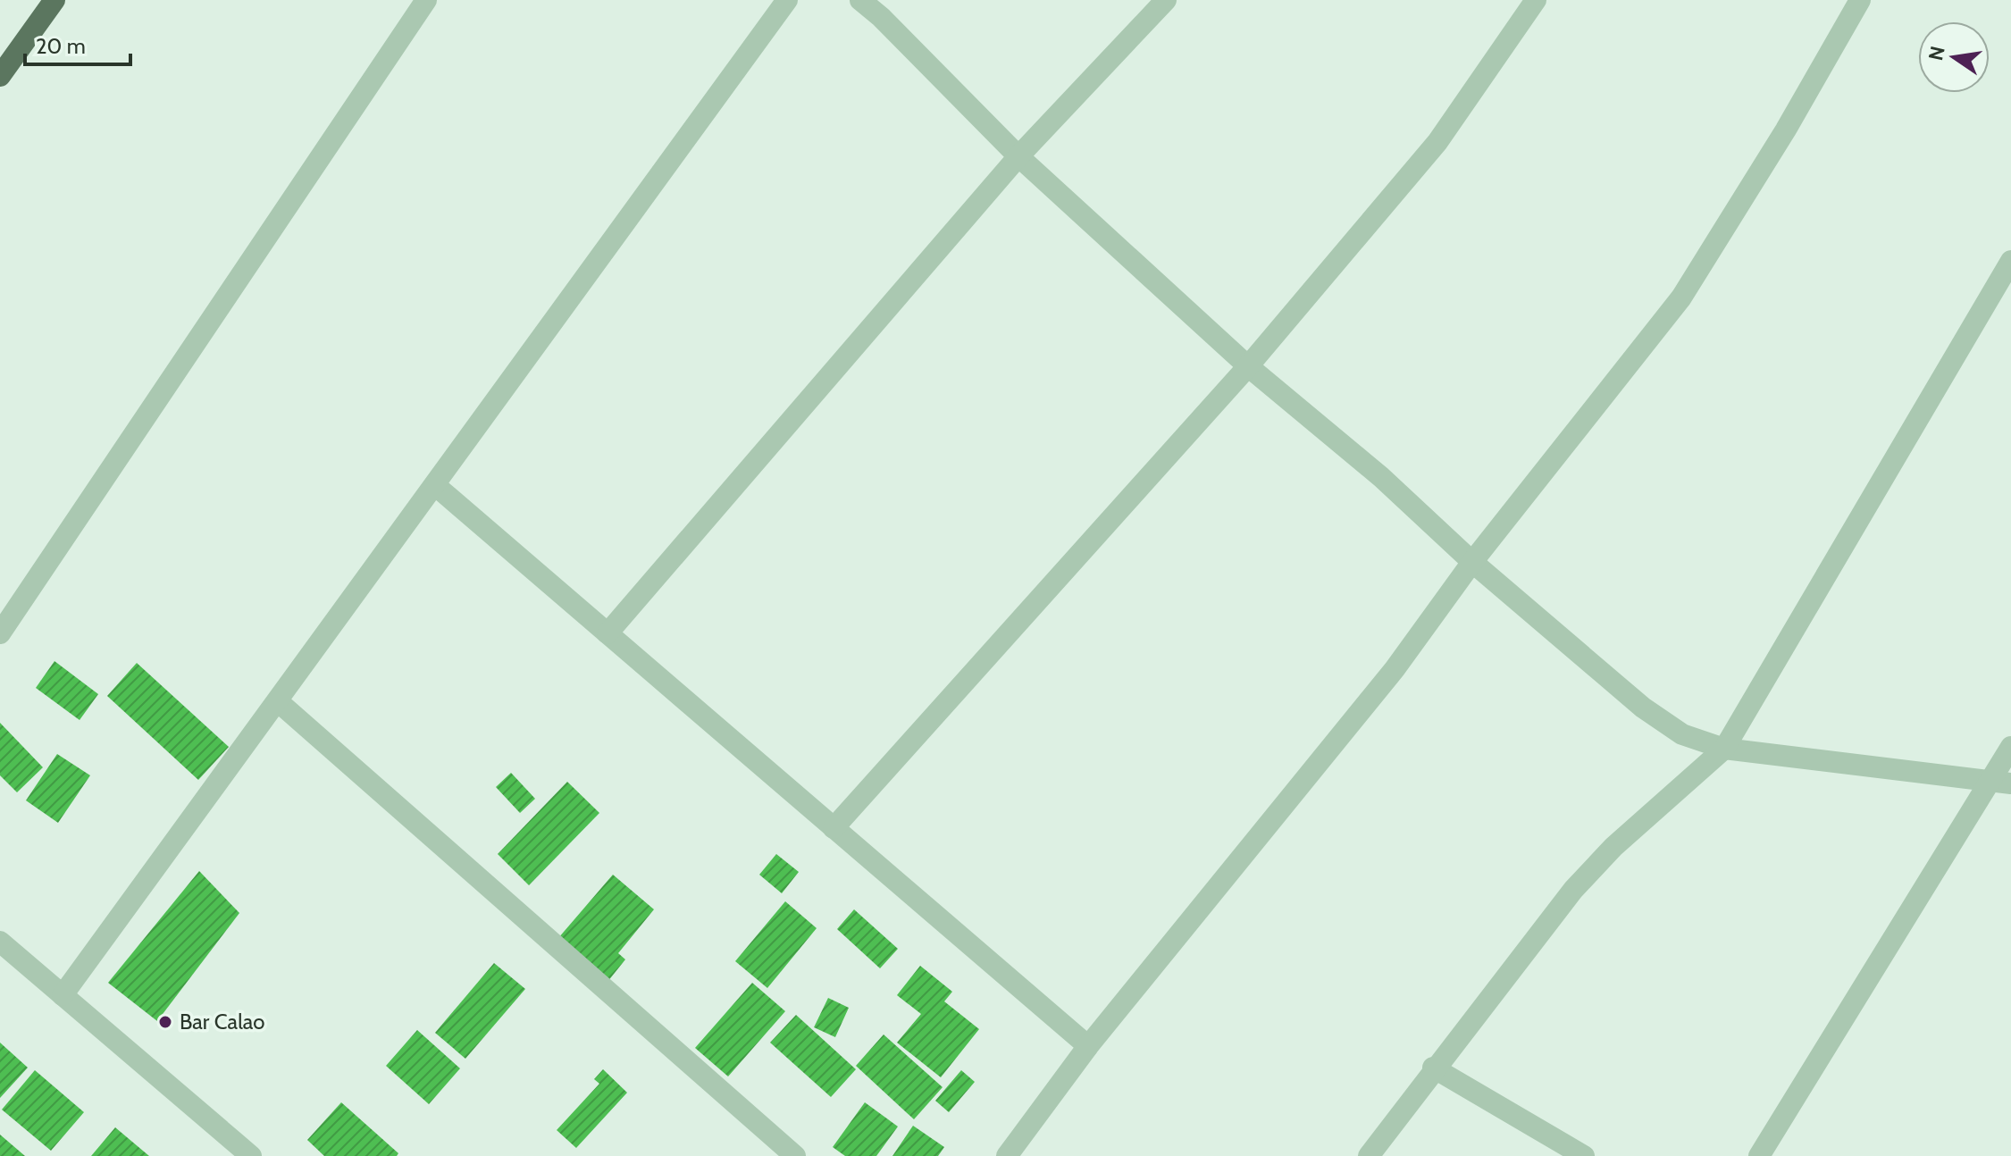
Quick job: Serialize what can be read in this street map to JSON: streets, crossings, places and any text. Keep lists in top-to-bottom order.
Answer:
{
  "places": ["Bar Calao"],
  "scale_bar": "20 m",
  "north": "left"
}
